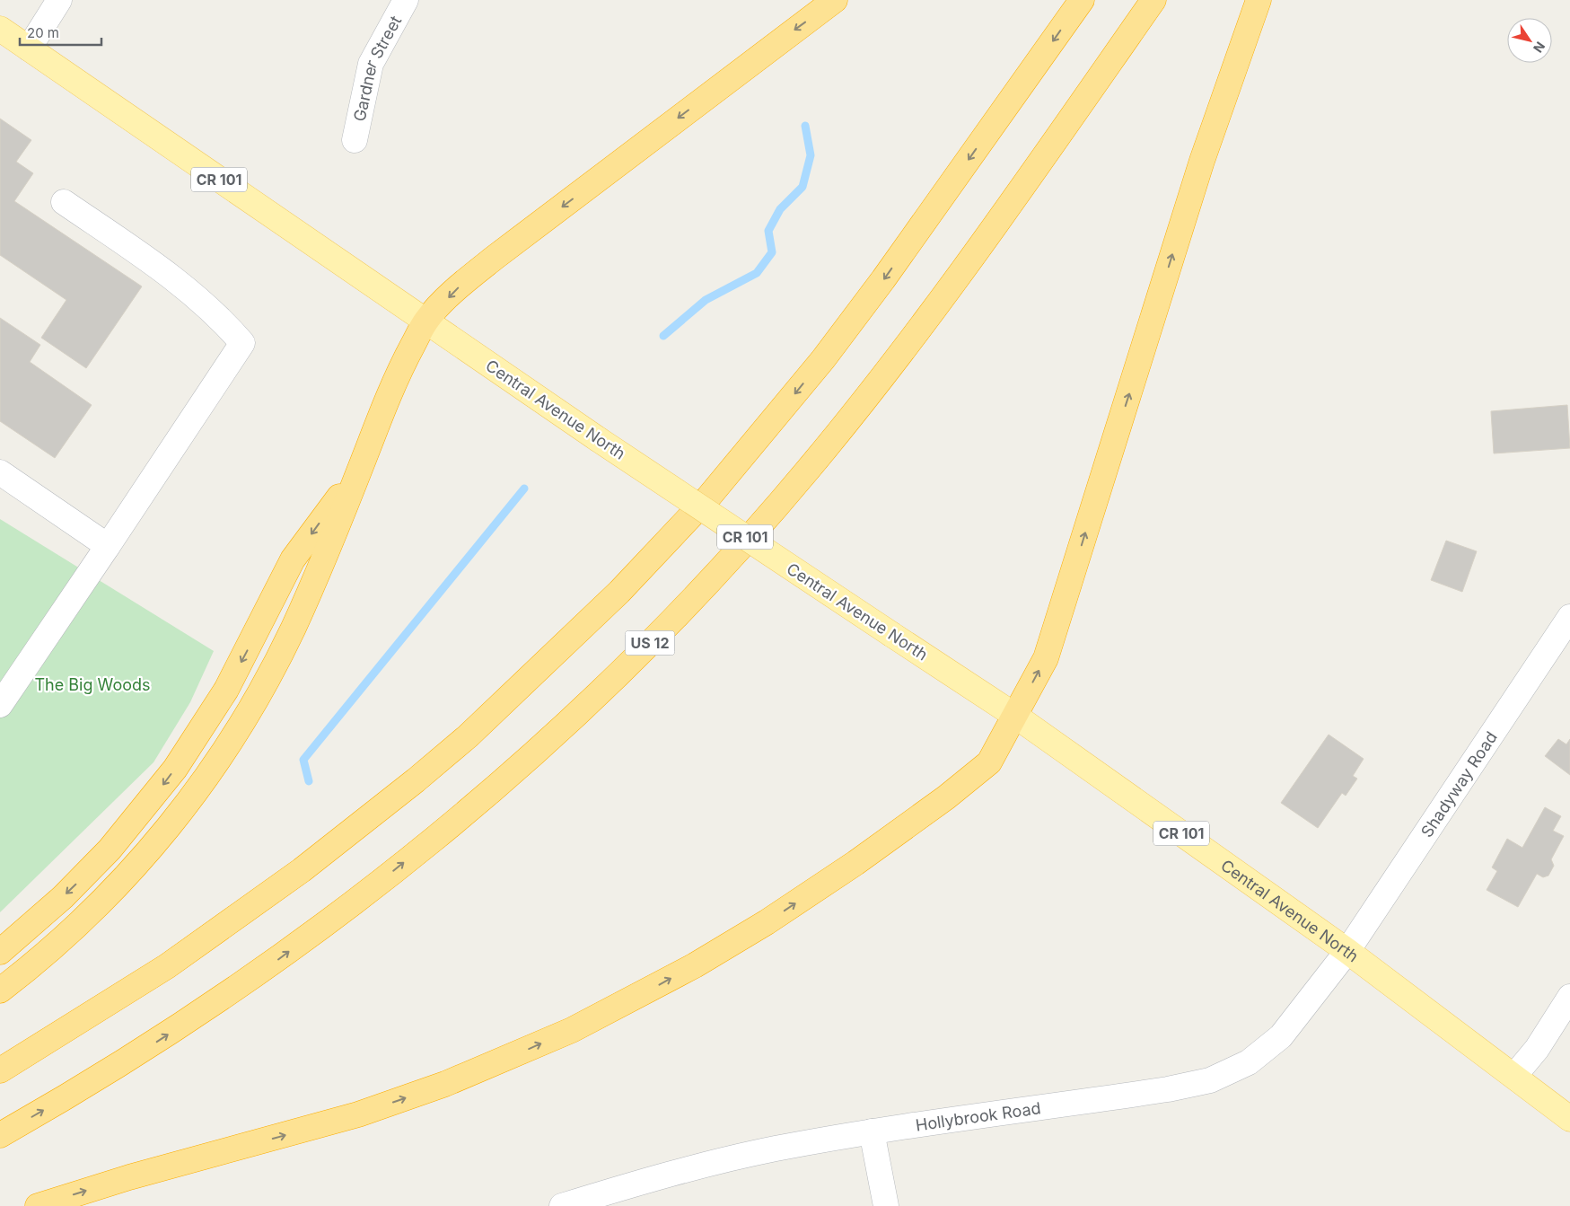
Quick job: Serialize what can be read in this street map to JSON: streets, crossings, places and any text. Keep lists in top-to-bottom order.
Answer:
{
  "streets": {
    "highway": ["US 12"],
    "main road": ["CR 101", "Central Avenue North"],
    "street": ["Gardner Street", "Shadyway Road", "Hollybrook Road"]
  },
  "crossings": [
    ["Central Avenue North", "Shadyway Road"],
    ["Central Avenue North", "Hollybrook Road"],
    ["Shadyway Road", "Hollybrook Road"]
  ],
  "parks": ["The Big Woods"],
  "scale_bar": "20 m",
  "north": "bottom right"
}
